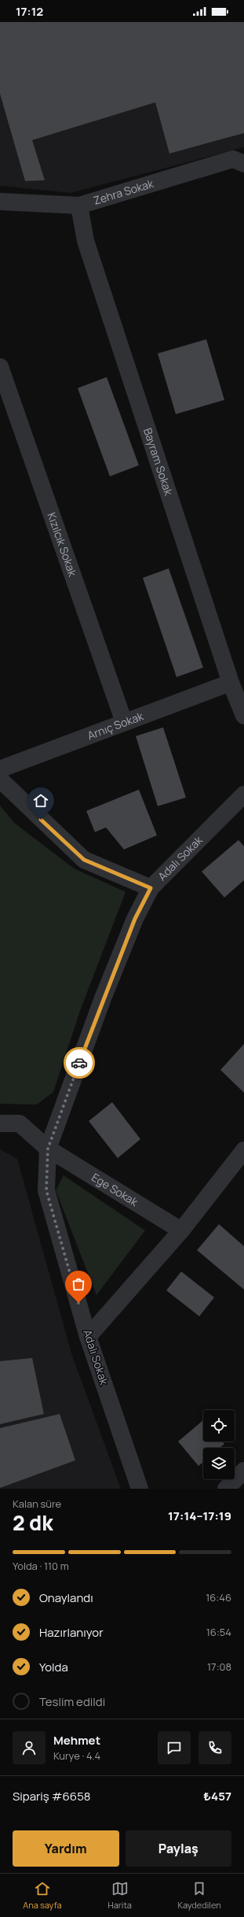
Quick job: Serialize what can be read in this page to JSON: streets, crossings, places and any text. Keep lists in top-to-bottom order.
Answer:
{
  "streets": {
    "street": [
      "Zehra Sokak",
      "Bayram Sokak",
      "Kızılcık Sokak",
      "Arnıç Sokak",
      "Adalı Sokak",
      "Ege Sokak"
    ]
  },
  "crossings": [
    ["Zehra Sokak", "Bayram Sokak"],
    ["Bayram Sokak", "Arnıç Sokak"],
    ["Kızılcık Sokak", "Arnıç Sokak"],
    ["Adalı Sokak", "Ege Sokak"]
  ],
  "page": {
    "status": "17:12",
    "heading": ["2 dk", "Kalan süre", "17:14–17:19"],
    "panel": [
      "Mehmet",
      "Kurye · 4.4",
      "Sipariş #6658",
      "₺457"
    ],
    "bar": "Yolda · 110 m",
    "list": [
      ["Onaylandı", "16:46"],
      ["Hazırlanıyor", "16:54"],
      ["Yolda", "17:08"],
      "Teslim edildi"
    ],
    "buttons": ["Yardım", "Paylaş"],
    "tabs": ["Ana sayfa", "Harita", "Kaydedilen"]
  }
}
